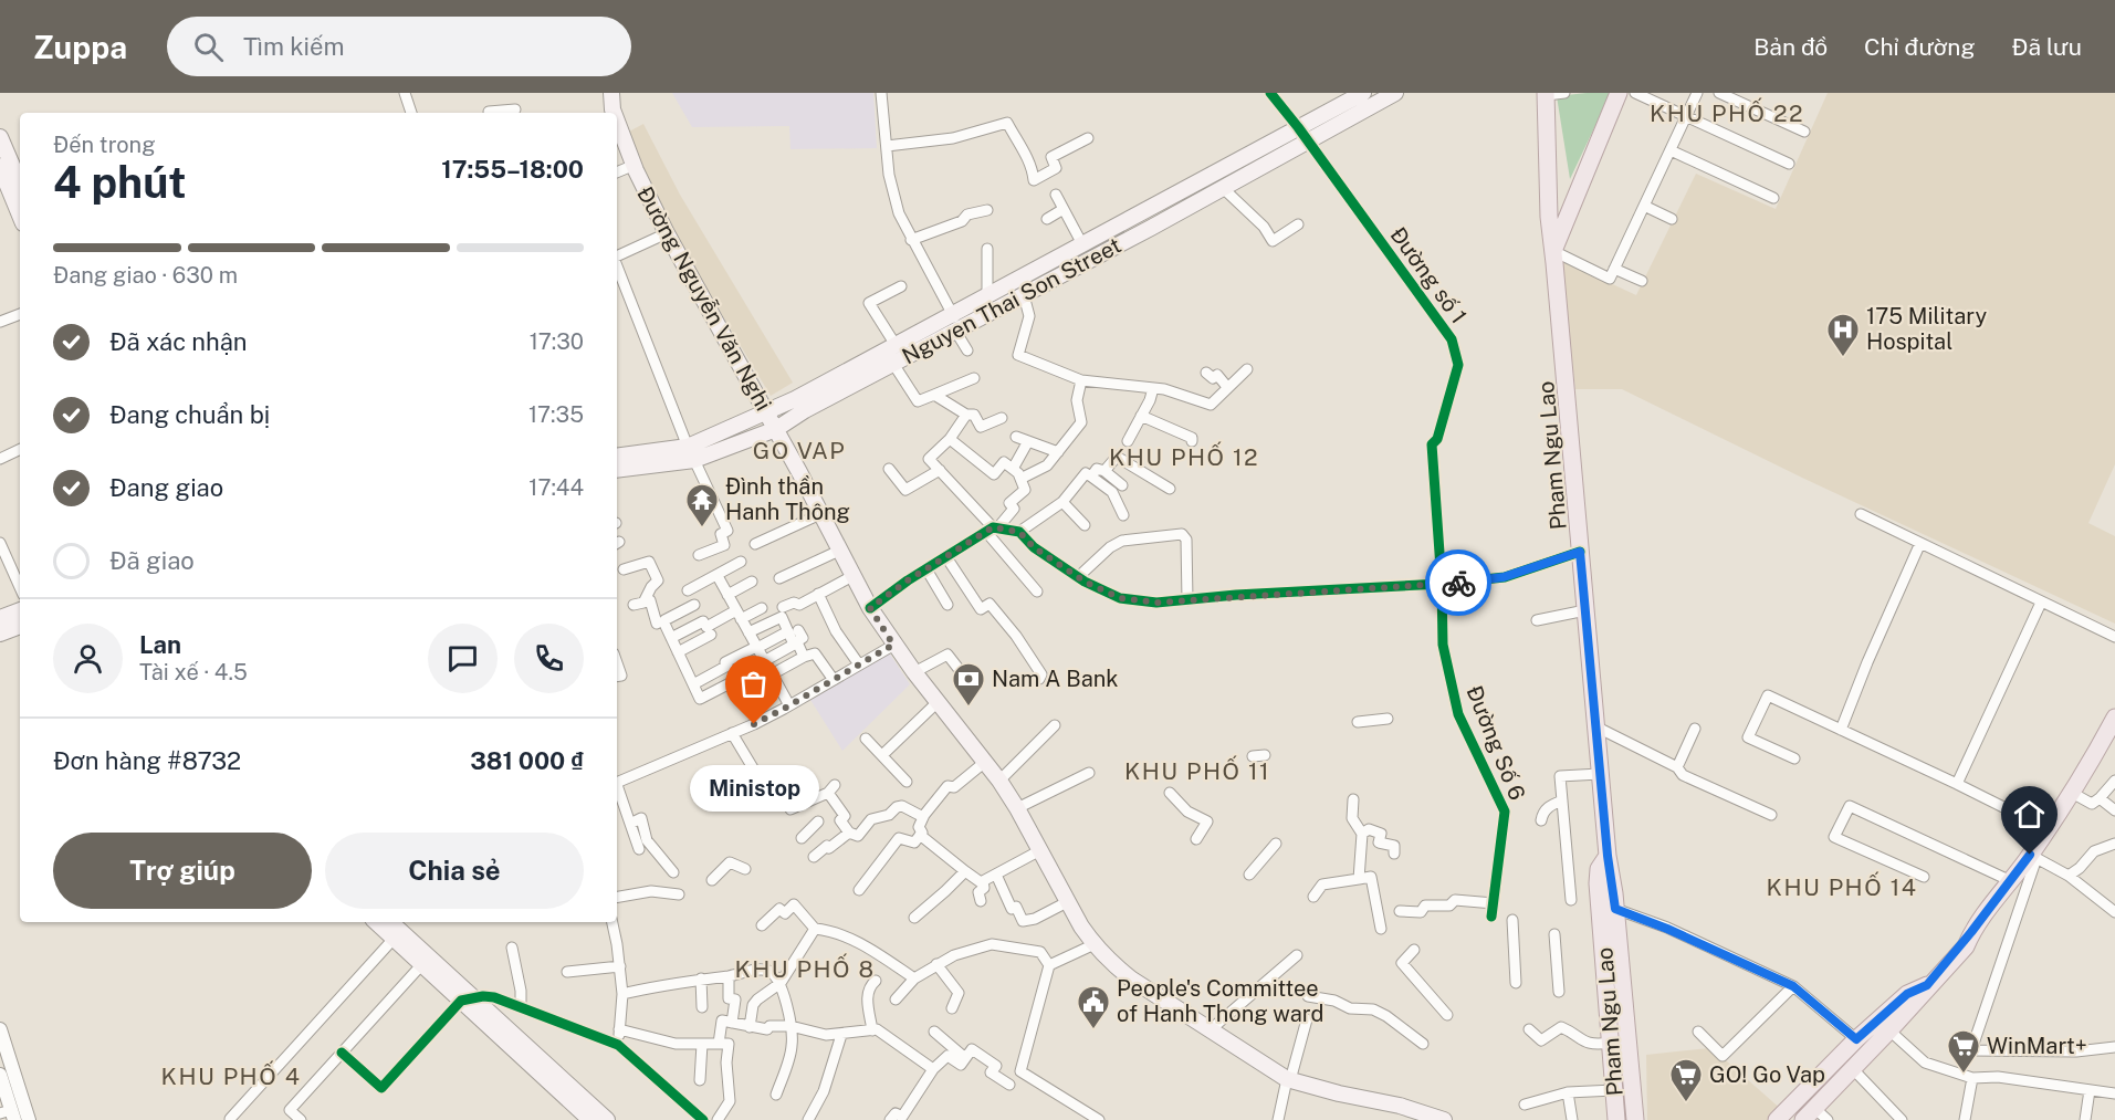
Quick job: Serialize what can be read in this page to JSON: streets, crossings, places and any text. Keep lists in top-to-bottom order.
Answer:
{
  "streets": {
    "main road": ["Đường Nguyễn Văn Nghi", "Nguyen Thai Son Street", "Pham Ngu Lao"],
    "street": ["Đường số 1", "Đường Số 6"]
  },
  "crossings": [
    ["Đường số 1", "Nguyen Thai Son Street"],
    ["Đường số 1", "Đường Số 6"],
    ["Đường Nguyễn Văn Nghi", "Nguyen Thai Son Street"]
  ],
  "districts": [
    "KHU PHỐ 22",
    "GO VAP",
    "KHU PHỐ 12",
    "KHU PHỐ 11",
    "KHU PHỐ 14",
    "KHU PHỐ 8",
    "KHU PHỐ 4"
  ],
  "places": {
    "hospital": ["175 Military Hospital"],
    "temple": ["Đình thần Hanh Thông"],
    "bank": ["Nam A Bank"],
    "other": ["Ministop"],
    "public building": ["People's Committee of Hanh Thong ward"],
    "supermarket": ["WinMart+", "GO! Go Vap"]
  },
  "page": {
    "header": "Zuppa",
    "search": "Tìm kiếm",
    "nav": ["Bản đồ", "Chỉ đường", "Đã lưu"],
    "heading": ["4 phút", "Đến trong", "17:55–18:00"],
    "panel": [
      "Lan",
      "Tài xế · 4.5",
      "Đơn hàng #8732",
      "381 000 ₫"
    ],
    "bar": "Đang giao · 630 m",
    "list": [
      ["Đã xác nhận", "17:30"],
      ["Đang chuẩn bị", "17:35"],
      ["Đang giao", "17:44"],
      "Đã giao"
    ],
    "bubble": "Ministop",
    "buttons": ["Trợ giúp", "Chia sẻ"]
  }
}
